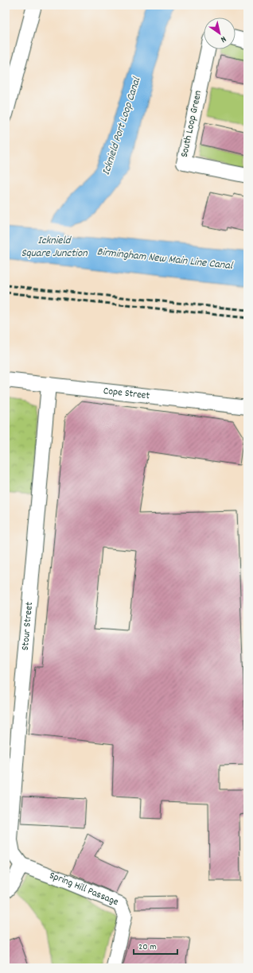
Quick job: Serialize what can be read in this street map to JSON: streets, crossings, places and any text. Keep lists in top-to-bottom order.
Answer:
{
  "streets": {
    "street": [
      "South Loop Green",
      "Cope Street",
      "Stour Street",
      "Spring Hill Passage"
    ]
  },
  "crossings": [
    ["Cope Street", "Stour Street"],
    ["Stour Street", "Spring Hill Passage"]
  ],
  "water": ["Icknield Port Loop Canal", "Icknield Square Junction", "Birmingham New Main Line Canal"],
  "scale_bar": "20 m",
  "north": "bottom right"
}
